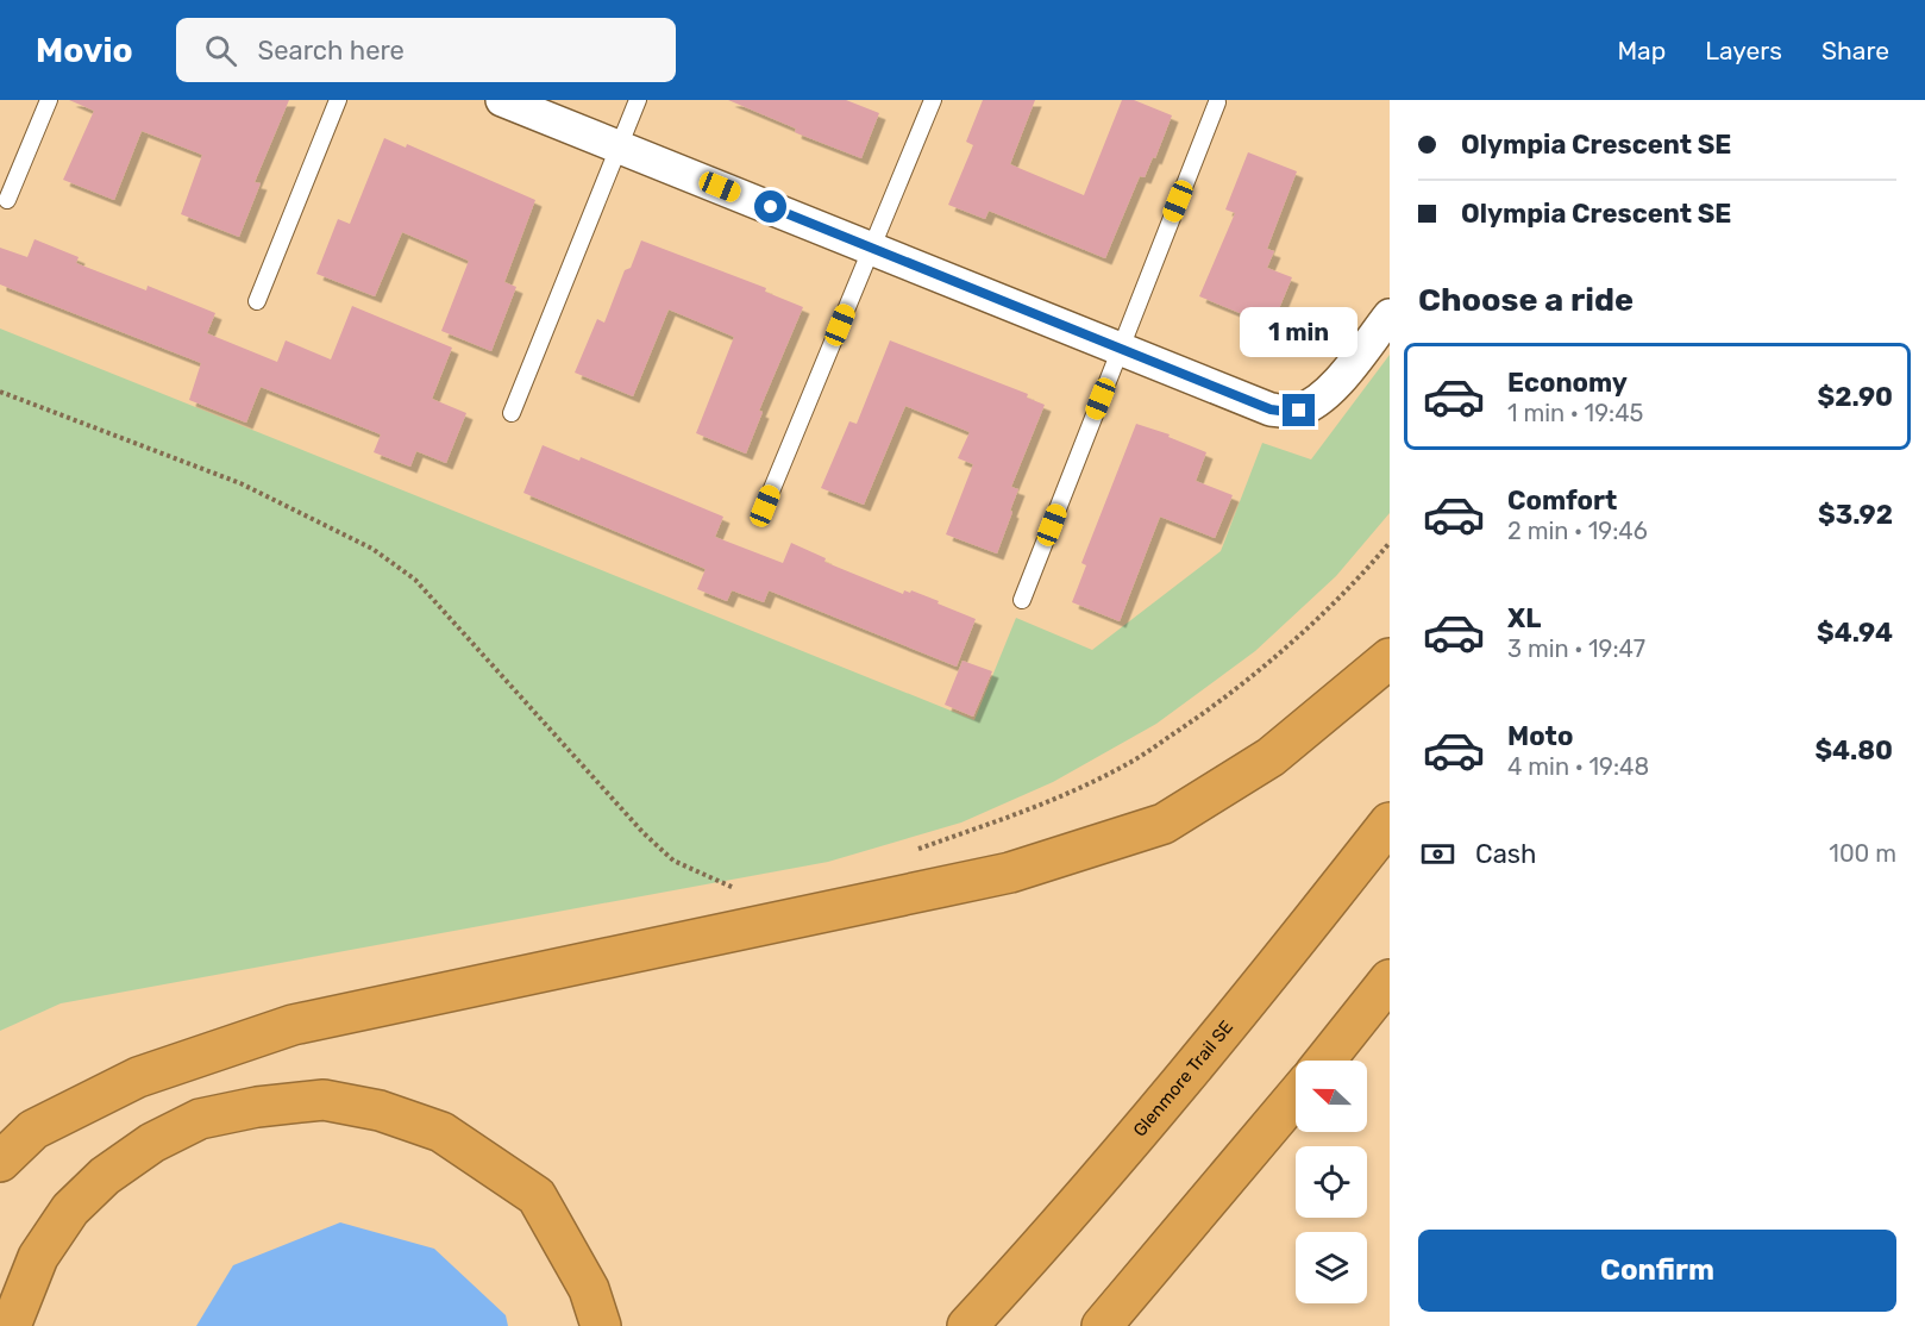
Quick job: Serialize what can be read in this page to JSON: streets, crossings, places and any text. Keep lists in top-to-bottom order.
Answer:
{
  "streets": {
    "highway": ["Glenmore Trail SE"]
  },
  "north": "left",
  "page": {
    "header": "Movio",
    "search": "Search here",
    "nav": ["Map", "Layers", "Share"],
    "banner": ["Olympia Crescent SE", "Olympia Crescent SE"],
    "heading": "Choose a ride",
    "bubble": "1 min",
    "list": [
      {
        "name": "Economy",
        "note": "1 min · 19:45",
        "value": "$2.90"
      },
      {
        "name": "Comfort",
        "note": "2 min · 19:46",
        "value": "$3.92"
      },
      {
        "name": "XL",
        "note": "3 min · 19:47",
        "value": "$4.94"
      },
      {
        "name": "Moto",
        "note": "4 min · 19:48",
        "value": "$4.80"
      }
    ],
    "pay": ["Cash", "100 m"],
    "buttons": "Confirm"
  }
}
